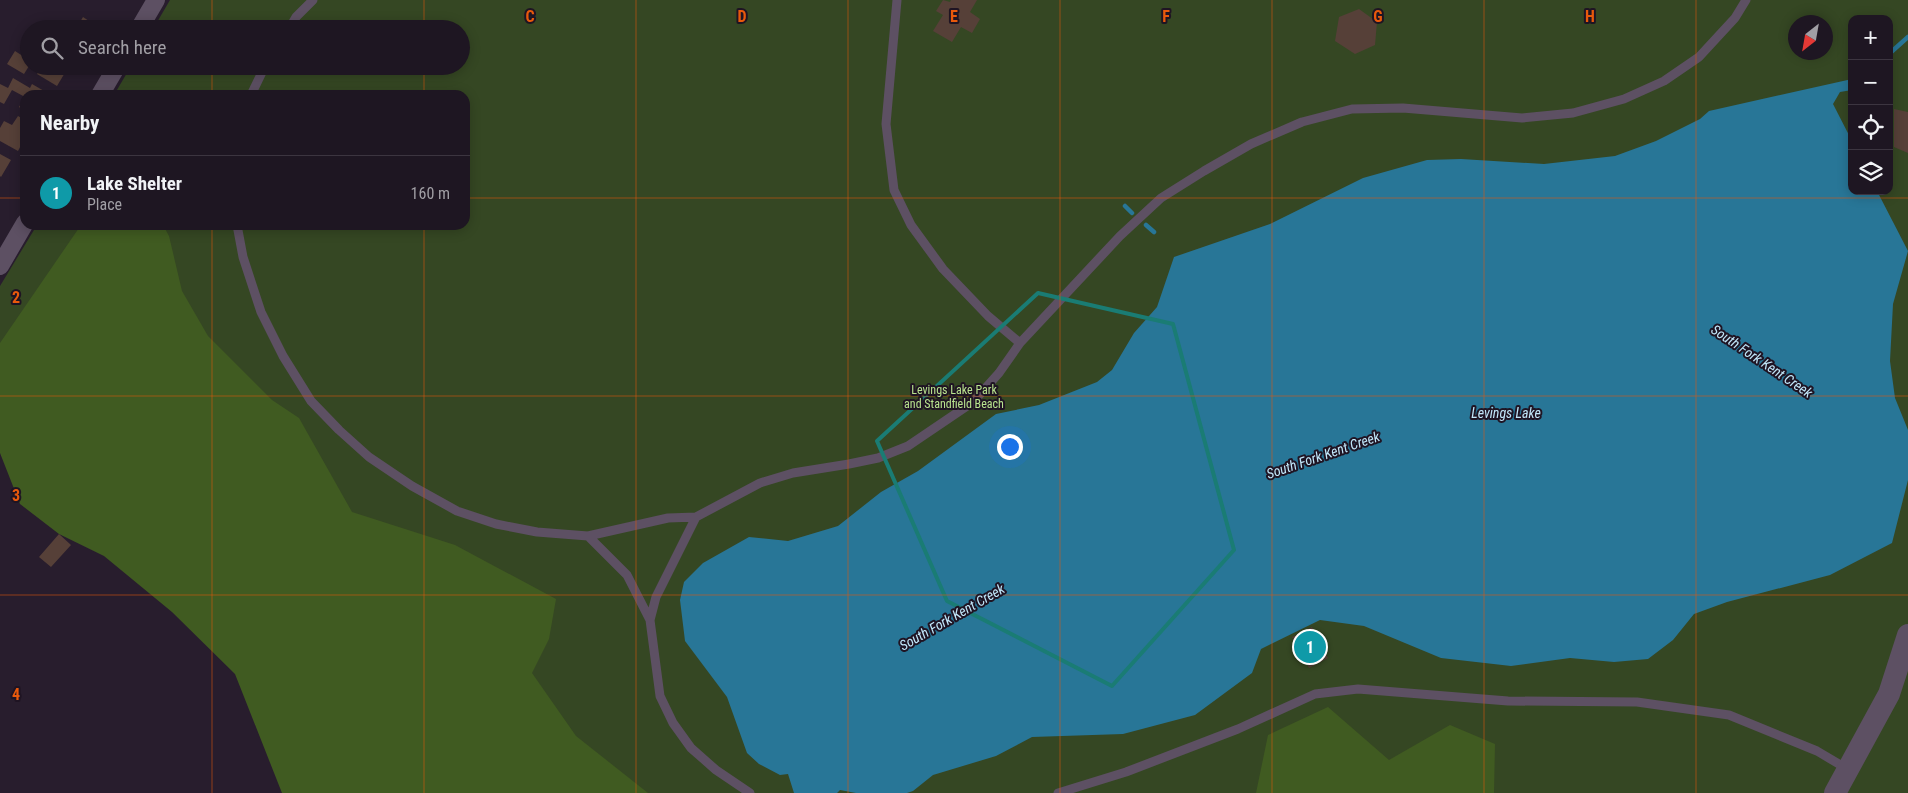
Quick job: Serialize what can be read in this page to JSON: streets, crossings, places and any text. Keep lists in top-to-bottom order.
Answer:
{
  "water": ["South Fork Kent Creek", "Levings Lake"],
  "parks": ["Levings Lake Park and Standfield Beach"],
  "north": "bottom left",
  "page": {
    "map_buttons": ["+", "−"],
    "search": "Search here",
    "heading": "Nearby",
    "list": [
      {
        "mark": "1",
        "name": "Lake Shelter",
        "note": "Place",
        "value": "160 m"
      }
    ],
    "pins": "1"
  },
  "grid": {
    "columns": [
      "C",
      "D",
      "E",
      "F",
      "G",
      "H"
    ],
    "rows": ["2", "3", "4"]
  }
}
